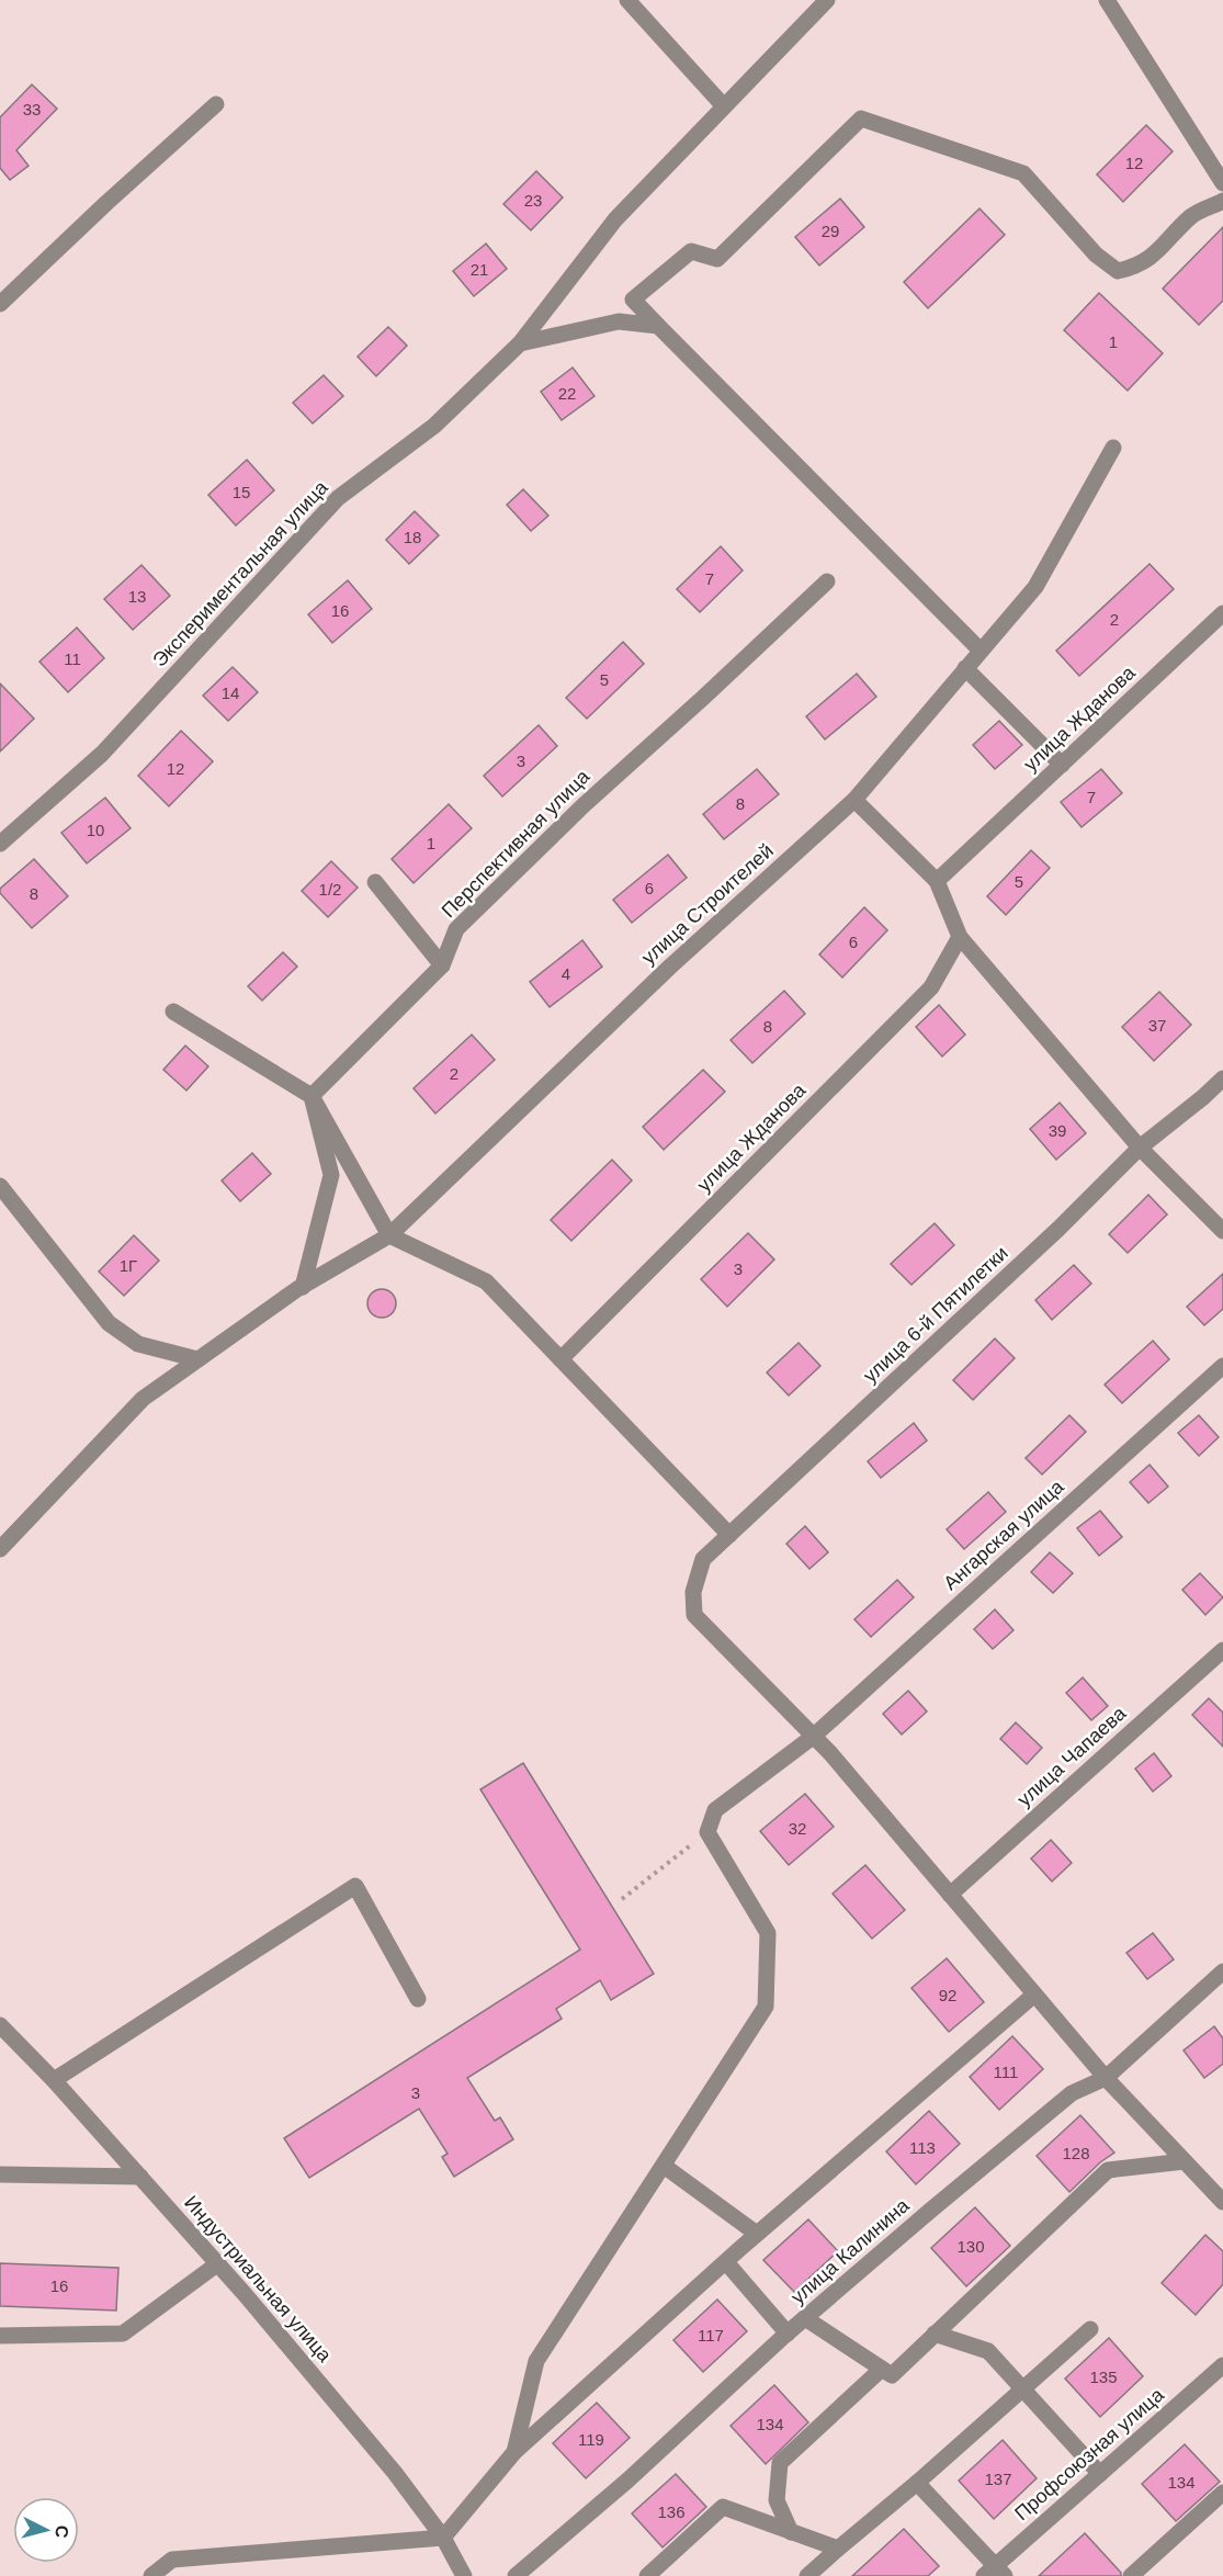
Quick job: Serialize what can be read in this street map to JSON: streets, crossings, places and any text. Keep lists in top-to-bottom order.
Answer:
{
  "streets": {
    "street": [
      "Экспериментальная улица",
      "улица Жданова",
      "Перспективная улица",
      "улица Строителей",
      "улица 6-й Пятилетки",
      "Ангарская улица",
      "улица Чапаева",
      "улица Калинина",
      "Индустриальная улица",
      "Профсоюзная улица"
    ]
  },
  "crossings": [
    ["улица 6-й Пятилетки", "Ангарская улица"]
  ],
  "house_numbers": [
    "33",
    "12",
    "23",
    "29",
    "21",
    "1",
    "22",
    "15",
    "18",
    "7",
    "13",
    "16",
    "2",
    "11",
    "5",
    "14",
    "3",
    "12",
    "7",
    "8",
    "10",
    "1",
    "5",
    "6",
    "1/2",
    "8",
    "6",
    "4",
    "37",
    "8",
    "2",
    "39",
    "1Г",
    "3",
    "32",
    "92",
    "111",
    "3",
    "113",
    "128",
    "130",
    "16",
    "117",
    "135",
    "134",
    "119",
    "137",
    "134",
    "136"
  ],
  "north": "right"
}
